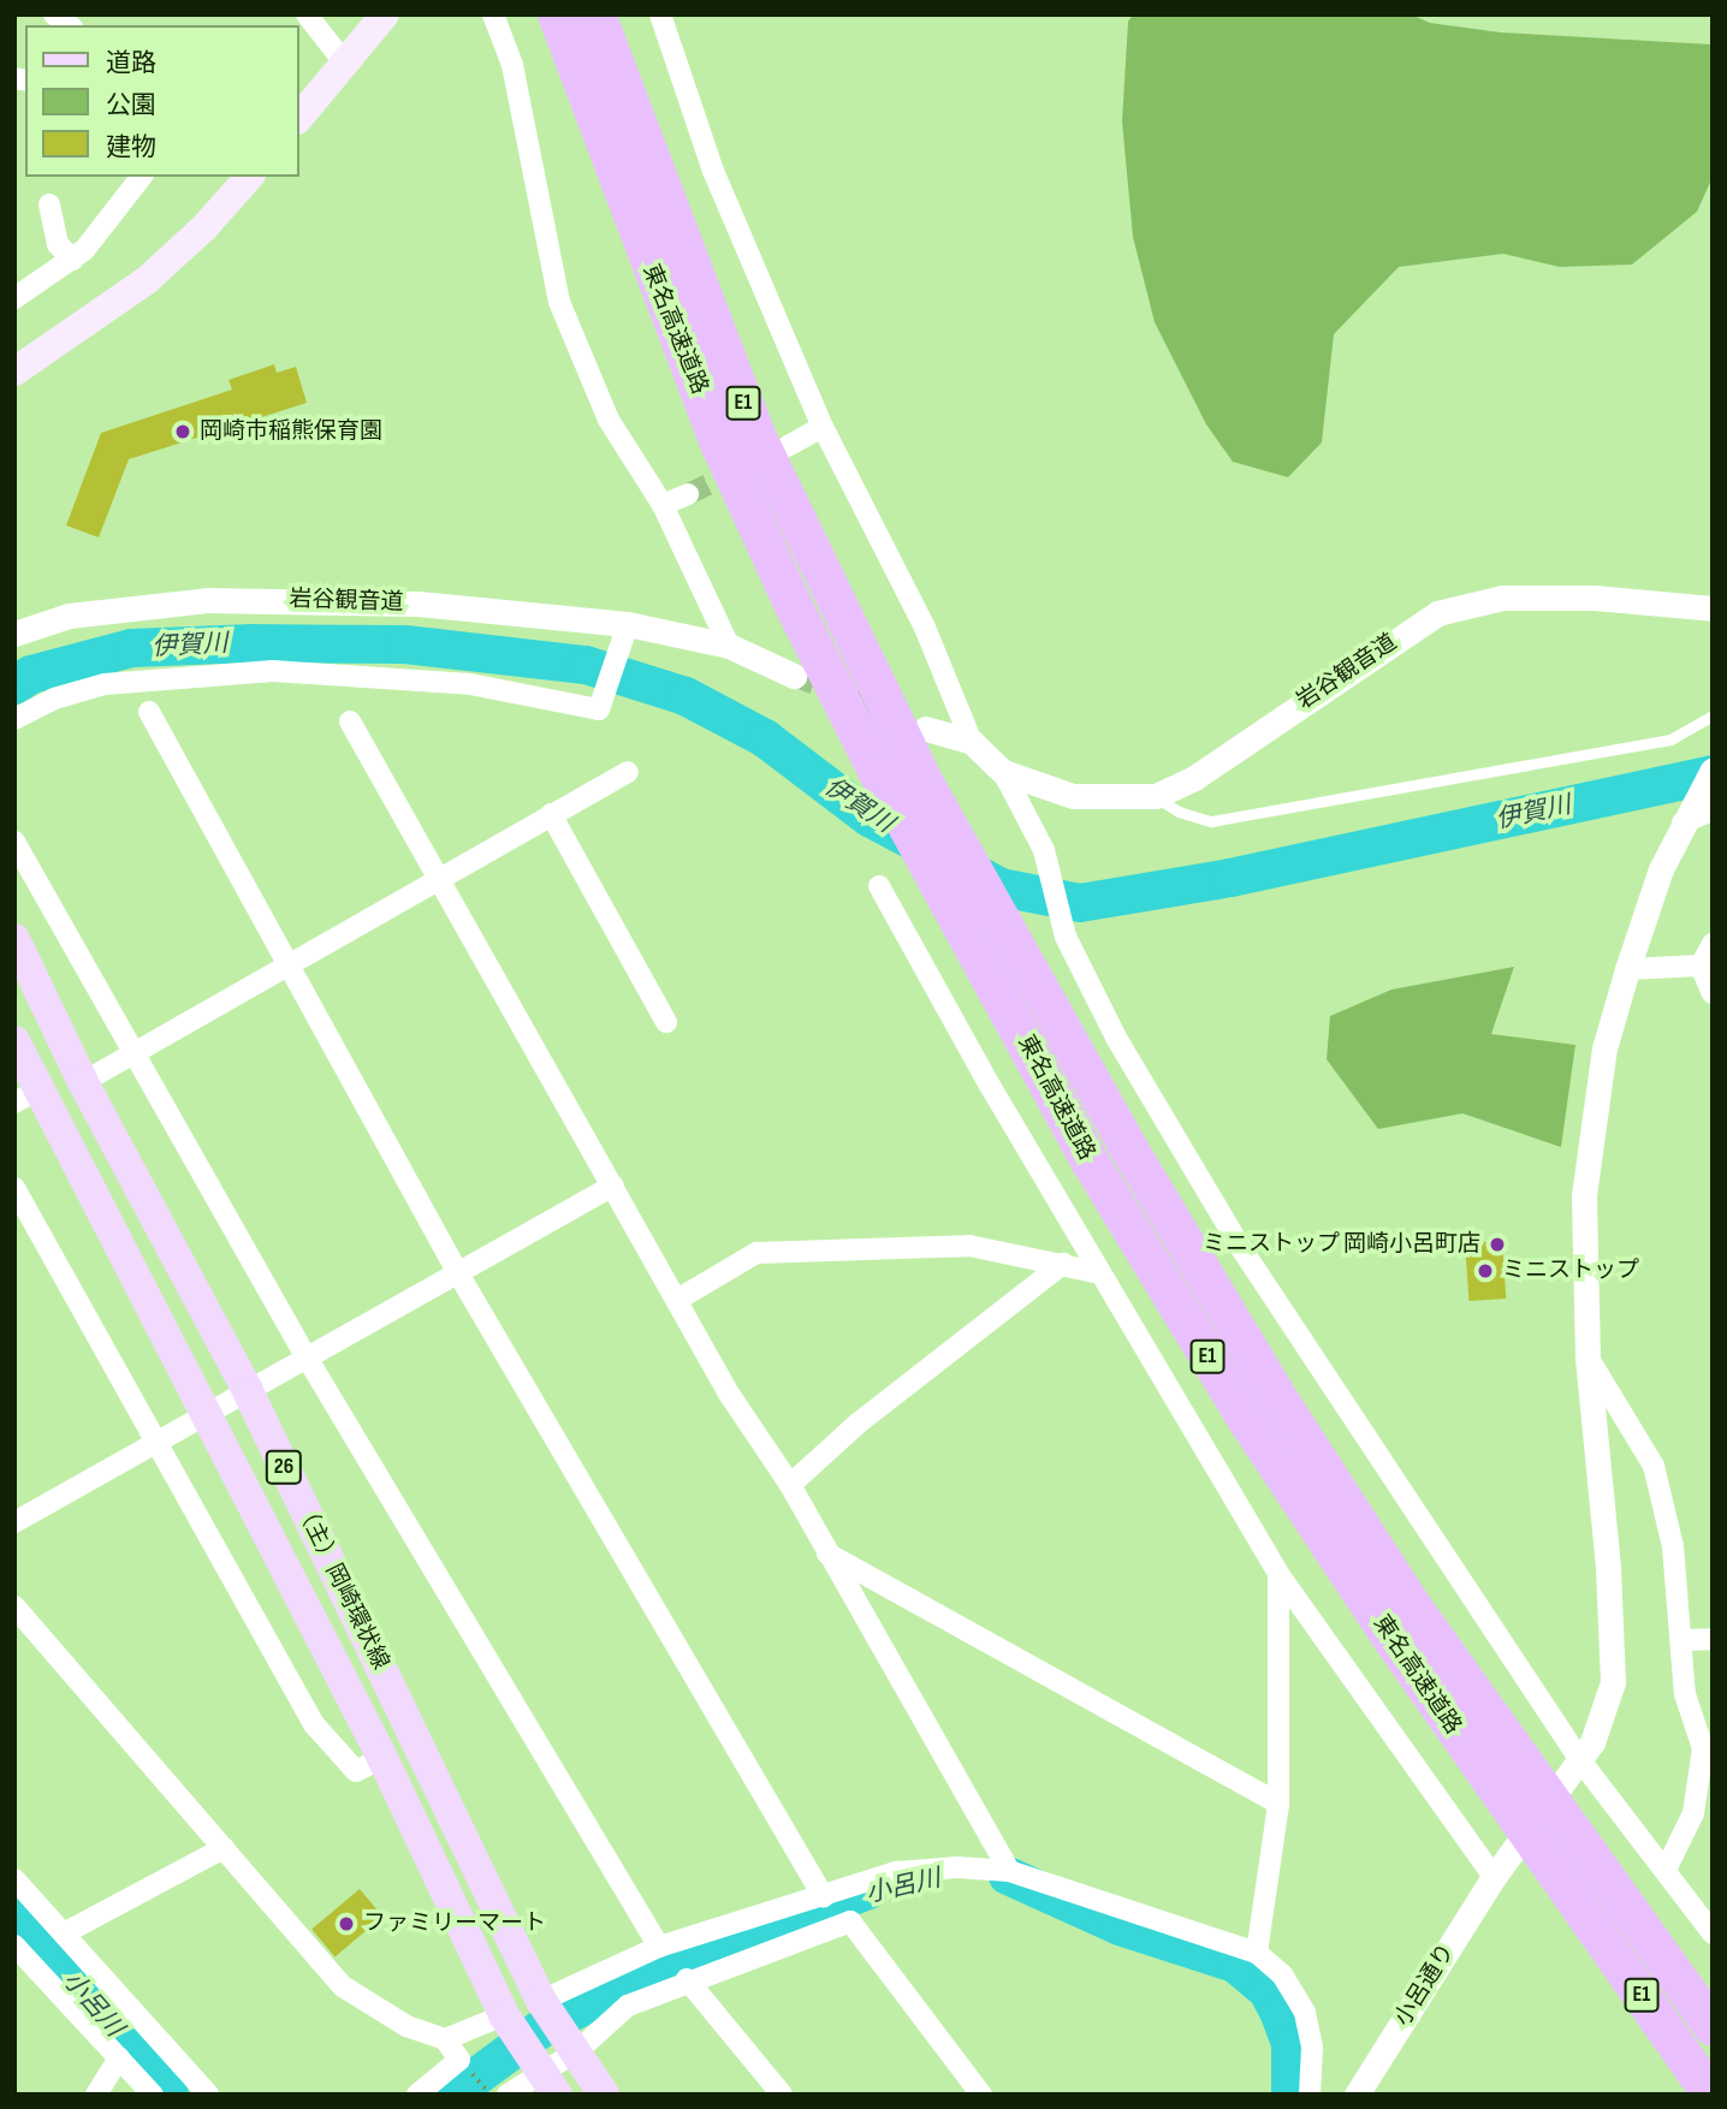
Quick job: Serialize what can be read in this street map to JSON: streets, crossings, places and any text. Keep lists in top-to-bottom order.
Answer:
{
  "streets": {
    "highway": ["東名高速道路", "E1"],
    "main road": ["26", "（主）岡崎環状線"],
    "street": ["岩谷観音道", "小呂通り"]
  },
  "water": ["伊賀川", "小呂川"],
  "places": [
    "岡崎市稲熊保育園",
    "ミニストップ 岡崎小呂町店",
    "ミニストップ",
    "ファミリーマート"
  ],
  "legend": ["道路", "公園", "建物"]
}
